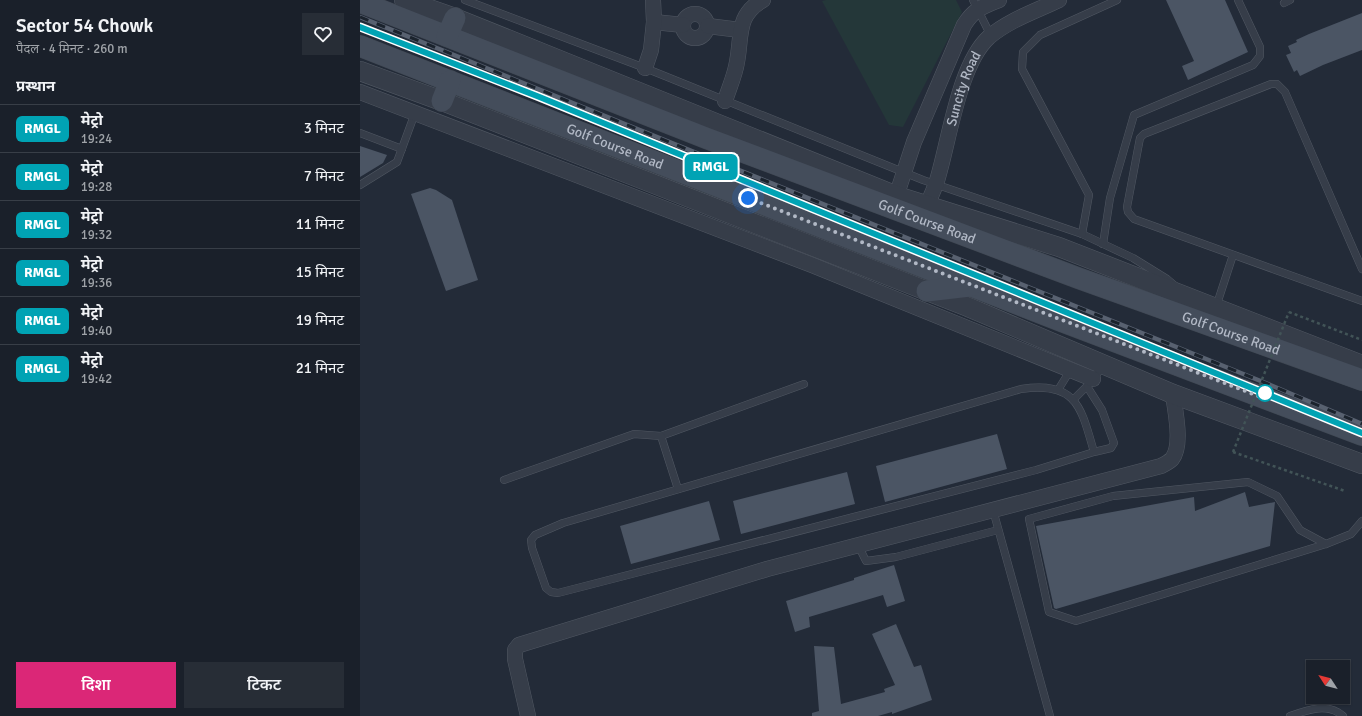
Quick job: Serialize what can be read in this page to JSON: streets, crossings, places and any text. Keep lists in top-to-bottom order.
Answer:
{
  "streets": {
    "main road": ["Golf Course Road"],
    "street": ["Suncity Road"]
  },
  "crossings": [
    ["Suncity Road", "Golf Course Road"]
  ],
  "lines": ["metro line RMGL"],
  "north": "top left",
  "page": {
    "heading": [
      ["Sector 54 Chowk", "पैदल · 4 मिनट · 260 m"],
      "प्रस्थान"
    ],
    "on_map": "RMGL",
    "list": [
      {
        "mark": "RMGL",
        "name": "मेट्रो",
        "note": "19:24",
        "value": "3 मिनट"
      },
      {
        "mark": "RMGL",
        "name": "मेट्रो",
        "note": "19:28",
        "value": "7 मिनट"
      },
      {
        "mark": "RMGL",
        "name": "मेट्रो",
        "note": "19:32",
        "value": "11 मिनट"
      },
      {
        "mark": "RMGL",
        "name": "मेट्रो",
        "note": "19:36",
        "value": "15 मिनट"
      },
      {
        "mark": "RMGL",
        "name": "मेट्रो",
        "note": "19:40",
        "value": "19 मिनट"
      },
      {
        "mark": "RMGL",
        "name": "मेट्रो",
        "note": "19:42",
        "value": "21 मिनट"
      }
    ],
    "buttons": ["दिशा", "टिकट"]
  }
}
